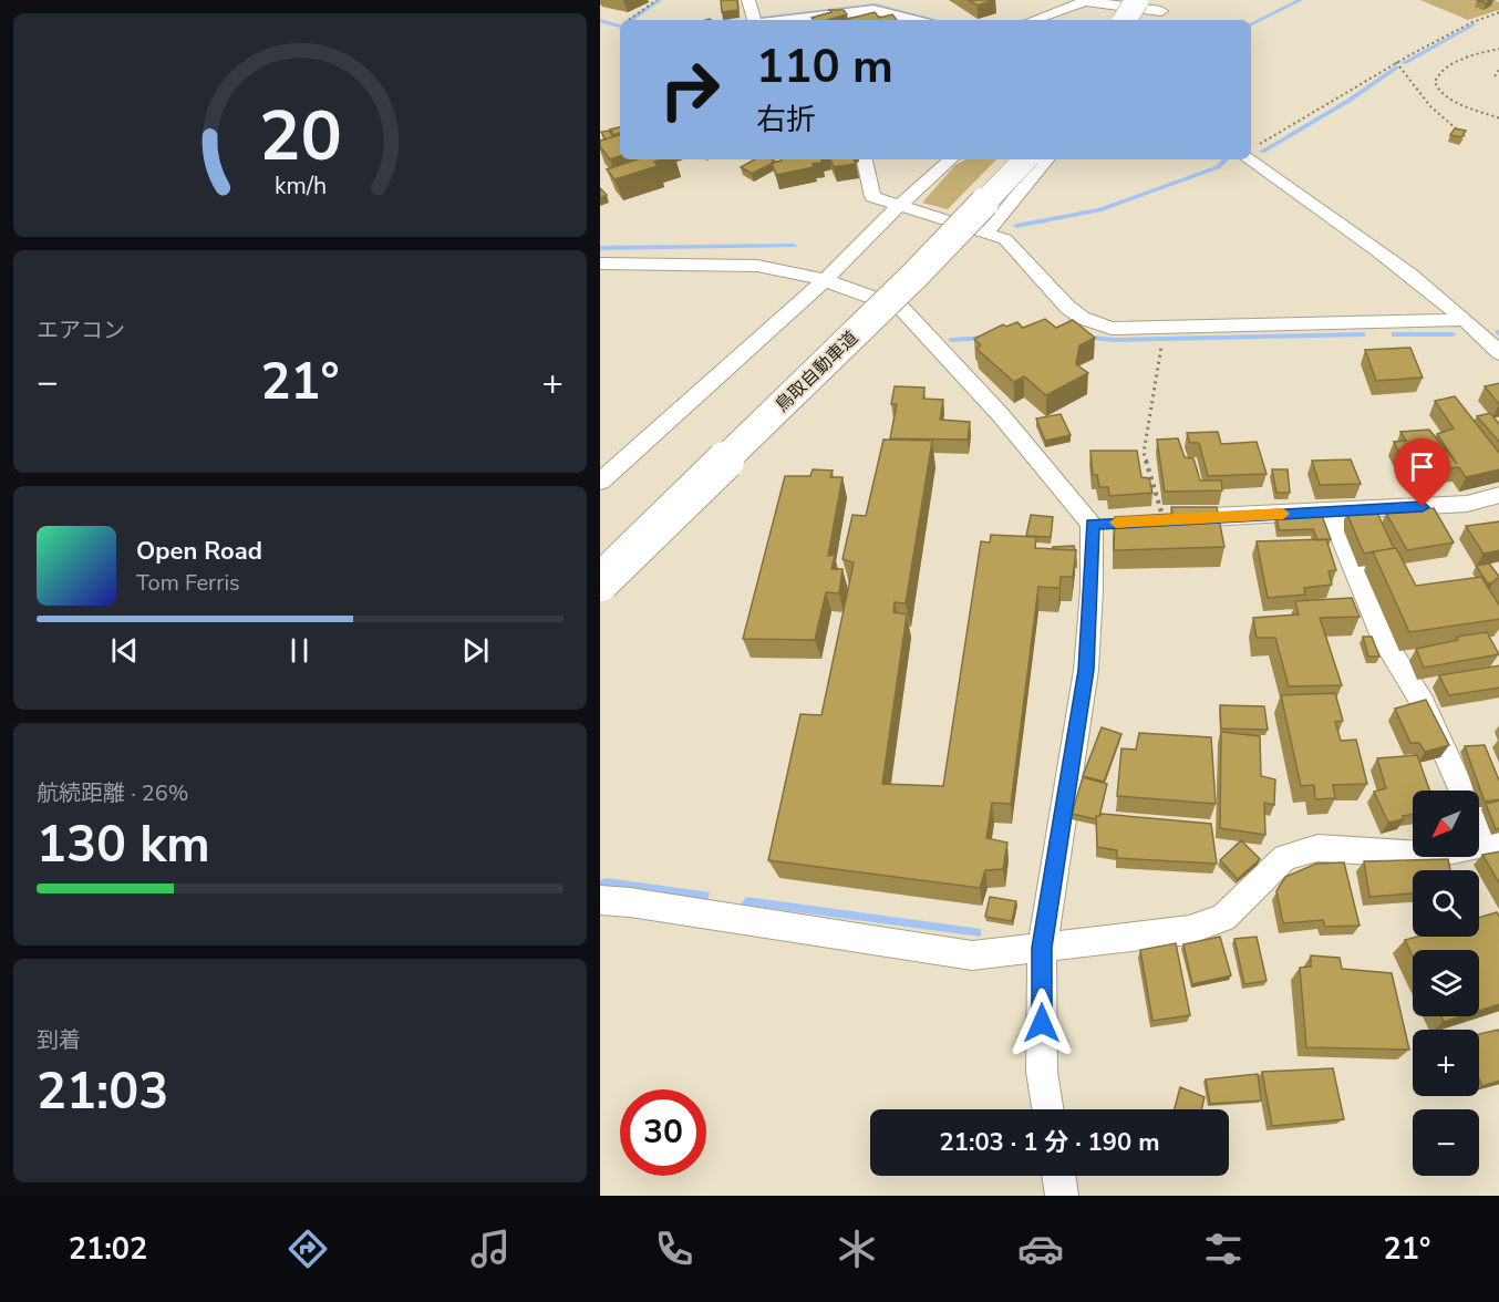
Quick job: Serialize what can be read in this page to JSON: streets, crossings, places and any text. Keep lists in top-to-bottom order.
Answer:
{
  "streets": {
    "highway": ["鳥取自動車道"]
  },
  "north": "bottom left",
  "page": {
    "turn": ["110 m", "右折"],
    "tile": [
      "エアコン",
      ["航続距離 · 26%", "130 km"],
      ["到着", "21:03"]
    ],
    "heat": ["−", "21°", "+"],
    "song": ["Open Road", "Tom Ferris"],
    "map_buttons": ["+", "−"],
    "limit": "30",
    "trip": "21:03 · 1 分 · 190 m",
    "tabs": ["21:02", "21°"],
    "gauge": ["20", "km/h"]
  }
}
